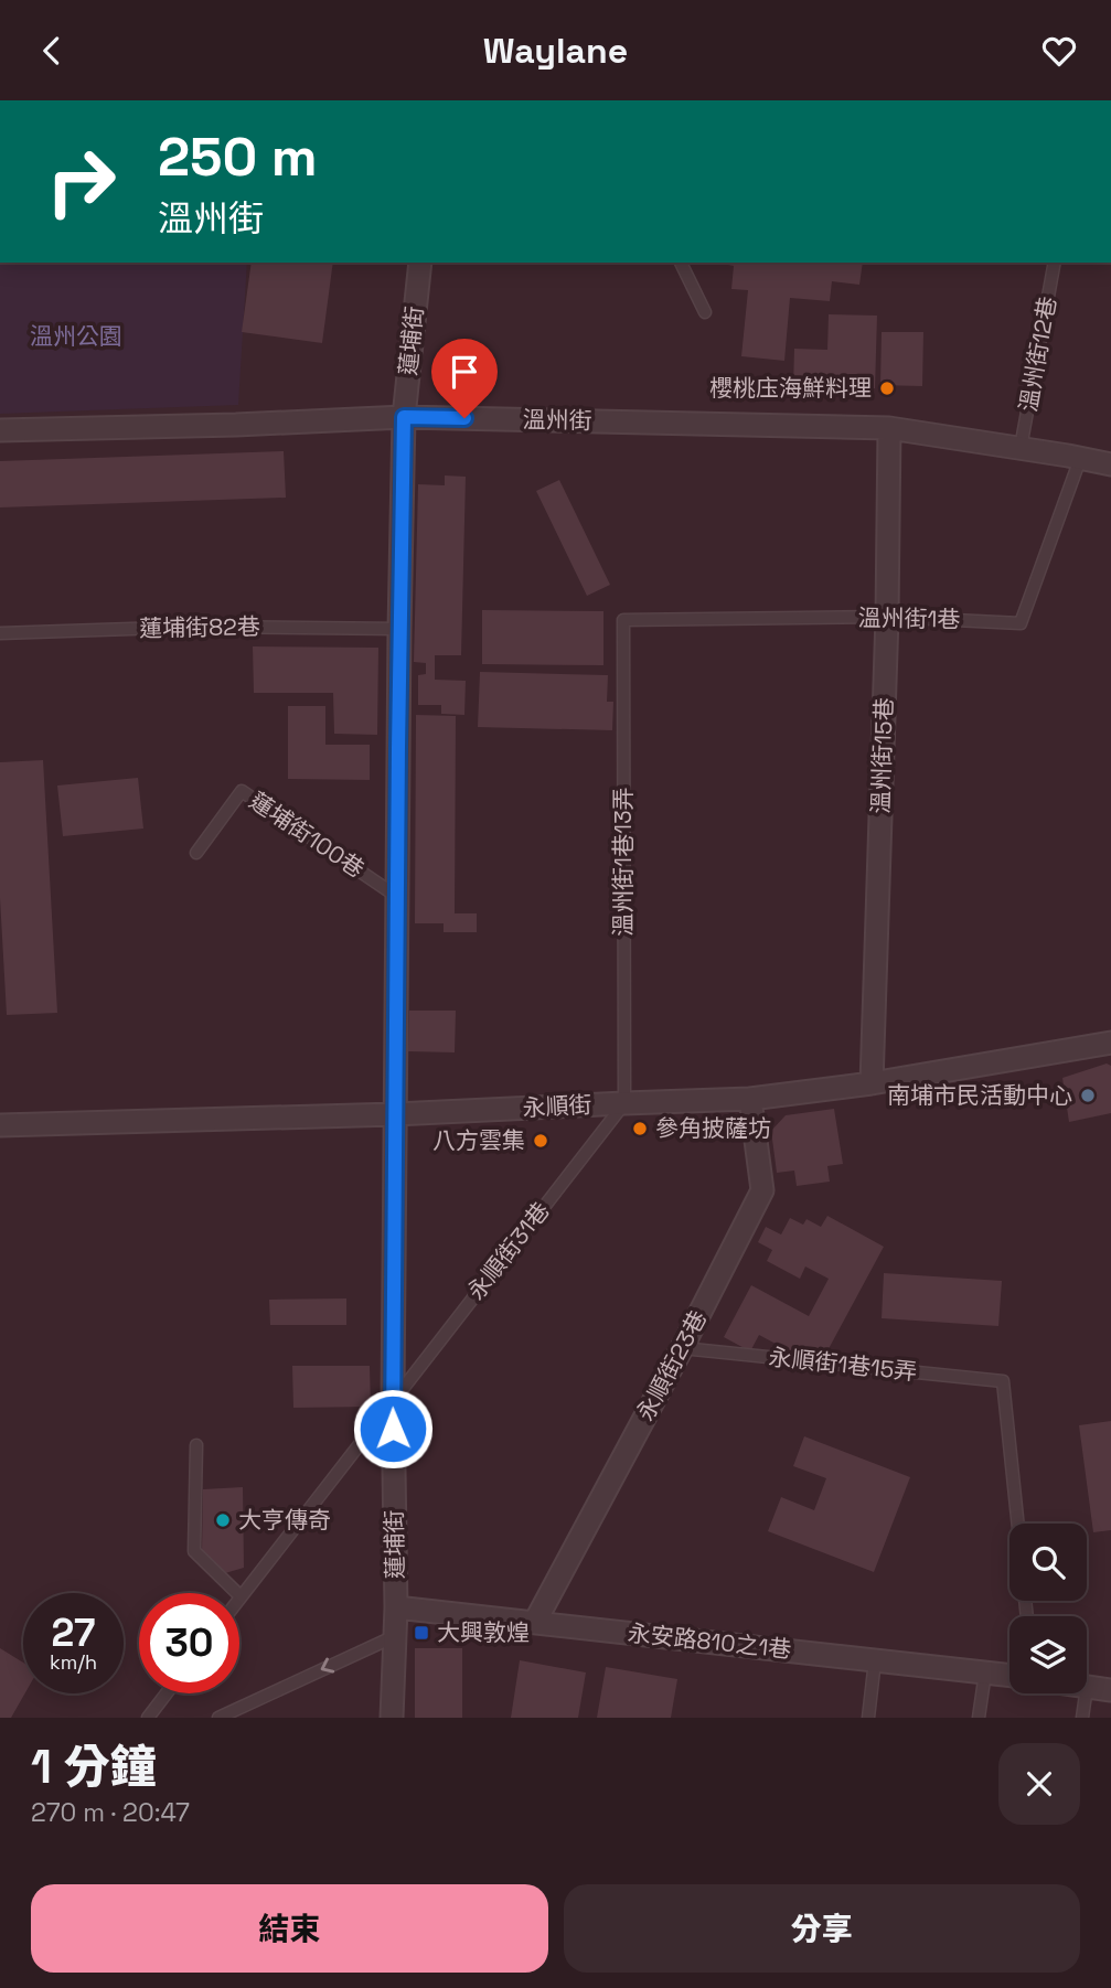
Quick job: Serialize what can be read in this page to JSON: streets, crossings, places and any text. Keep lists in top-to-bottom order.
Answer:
{
  "streets": {
    "street": [
      "蓮埔街",
      "溫州街",
      "溫州街15巷",
      "永順街",
      "永順街23巷",
      "永安路810之1巷"
    ],
    "lane": [
      "溫州街12巷",
      "溫州街1巷",
      "蓮埔街82巷",
      "蓮埔街100巷",
      "溫州街1巷13弄",
      "永順街31巷",
      "永順街1巷15弄"
    ]
  },
  "crossings": [
    ["蓮埔街", "溫州街"],
    ["蓮埔街", "蓮埔街82巷"],
    ["蓮埔街", "蓮埔街100巷"],
    ["蓮埔街", "永順街"],
    ["蓮埔街", "永順街31巷"],
    ["蓮埔街", "永安路810之1巷"],
    ["溫州街12巷", "溫州街"],
    ["溫州街", "溫州街1巷"],
    ["溫州街", "溫州街15巷"],
    ["溫州街1巷", "溫州街15巷"],
    ["溫州街1巷", "溫州街1巷13弄"],
    ["溫州街15巷", "永順街"],
    ["溫州街1巷13弄", "永順街"],
    ["溫州街1巷13弄", "永順街31巷"],
    ["永順街", "永順街31巷"],
    ["永順街", "永順街23巷"],
    ["永順街1巷15弄", "永順街23巷"],
    ["永順街23巷", "永安路810之1巷"]
  ],
  "parks": ["溫州公園"],
  "places": {
    "other": [
      "櫻桃庒海鮮料理",
      "南埔市民活動中心",
      "參角披薩坊",
      "八方雲集",
      "大亨傳奇"
    ],
    "transit": ["大興敦煌"]
  },
  "page": {
    "header": "Waylane",
    "turn": ["250 m", "溫州街"],
    "speed": "27 km/h",
    "limit": "30",
    "heading": ["1 分鐘", "270 m · 20:47"],
    "buttons": ["結束", "分享"]
  }
}
